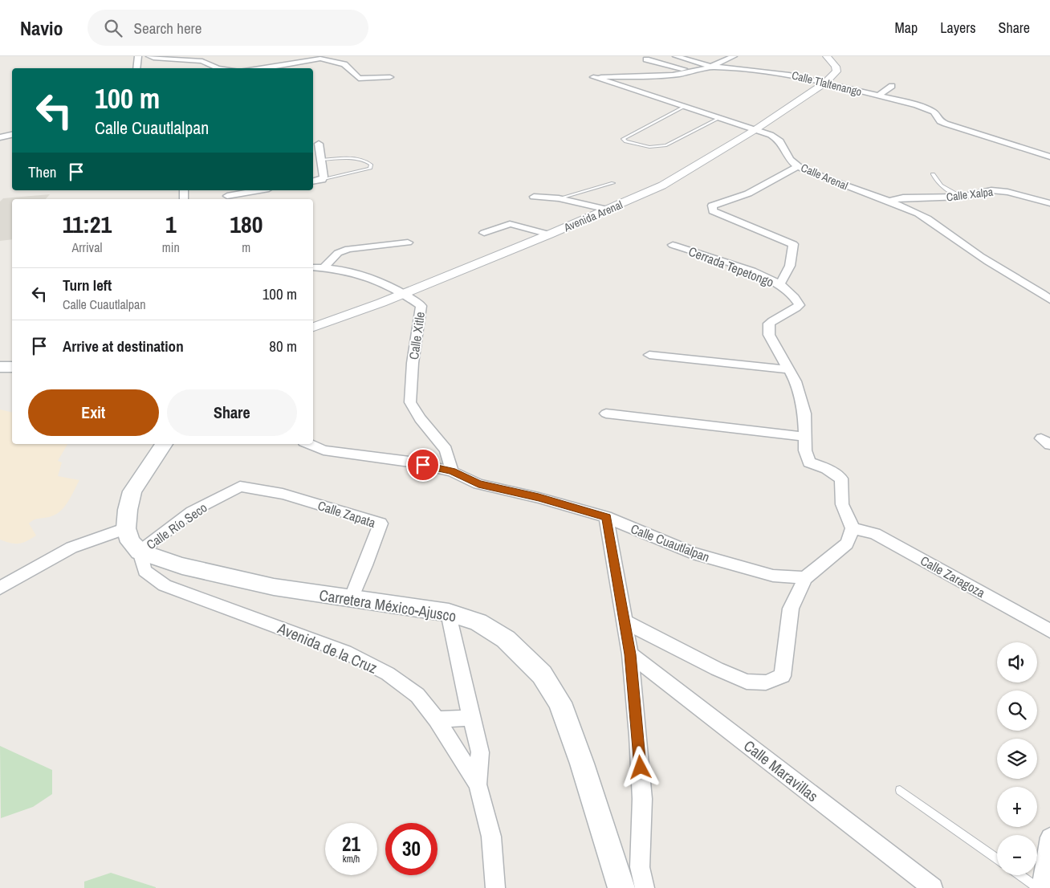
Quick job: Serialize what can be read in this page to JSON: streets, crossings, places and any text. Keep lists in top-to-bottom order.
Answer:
{
  "streets": {
    "main road": ["Carretera México-Ajusco"],
    "street": [
      "Calle Tlaltenango",
      "Calle Arenal",
      "Calle Xalpa",
      "Avenida Arenal",
      "Cerrada Tepetongo",
      "Calle Xitle",
      "Calle Zapata",
      "Calle Río Seco",
      "Calle Cuautlalpan",
      "Calle Zaragoza",
      "Avenida de la Cruz",
      "Calle Maravillas"
    ]
  },
  "crossings": [
    ["Calle Tlaltenango", "Calle Arenal"],
    ["Calle Tlaltenango", "Avenida Arenal"],
    ["Calle Arenal", "Calle Xalpa"],
    ["Calle Arenal", "Avenida Arenal"],
    ["Avenida Arenal", "Calle Xitle"],
    ["Cerrada Tepetongo", "Calle Zaragoza"],
    ["Calle Xitle", "Calle Cuautlalpan"],
    ["Calle Zapata", "Calle Río Seco"],
    ["Calle Zapata", "Carretera México-Ajusco"],
    ["Calle Río Seco", "Carretera México-Ajusco"],
    ["Calle Río Seco", "Avenida de la Cruz"],
    ["Carretera México-Ajusco", "Avenida de la Cruz"]
  ],
  "page": {
    "header": "Navio",
    "search": "Search here",
    "nav": ["Map", "Layers", "Share"],
    "turn": ["100 m", "Calle Cuautlalpan"],
    "then": "Then",
    "eta": [
      "11:21",
      "Arrival",
      "1",
      "min",
      "180",
      "m"
    ],
    "list": [
      {
        "name": "Turn left",
        "note": "Calle Cuautlalpan",
        "value": "100 m"
      },
      {
        "name": "Arrive at destination",
        "value": "80 m"
      }
    ],
    "buttons": ["Exit", "Share"],
    "map_buttons": ["+", "−"],
    "speed": "21 km/h",
    "limit": "30"
  }
}
